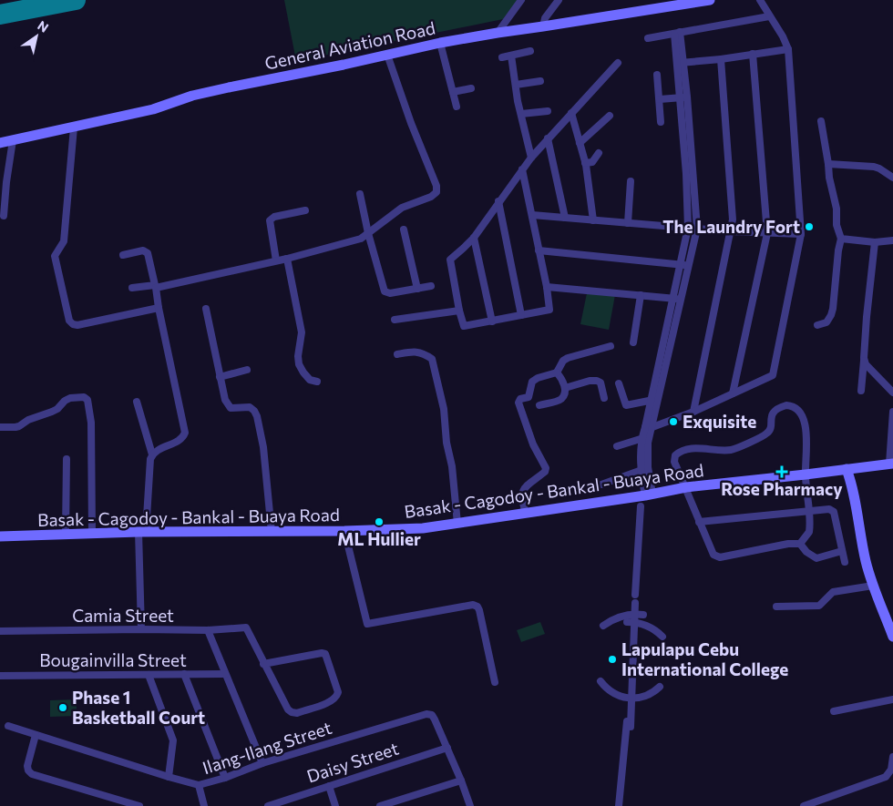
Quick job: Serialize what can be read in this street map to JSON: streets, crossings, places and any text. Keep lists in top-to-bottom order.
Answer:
{
  "streets": {
    "street": [
      "General Aviation Road",
      "Basak - Cagodoy - Bankal - Buaya Road",
      "Camia Street",
      "Bougainvilla Street",
      "Ilang-Ilang Street",
      "Daisy Street"
    ]
  },
  "crossings": [
    ["Ilang-Ilang Street", "Daisy Street"]
  ],
  "places": {
    "other": [
      "The Laundry Fort",
      "Exquisite",
      "ML Hullier",
      "Lapulapu Cebu International College",
      "Phase 1 Basketball Court"
    ],
    "health": ["Rose Pharmacy"]
  },
  "north": "top right"
}
